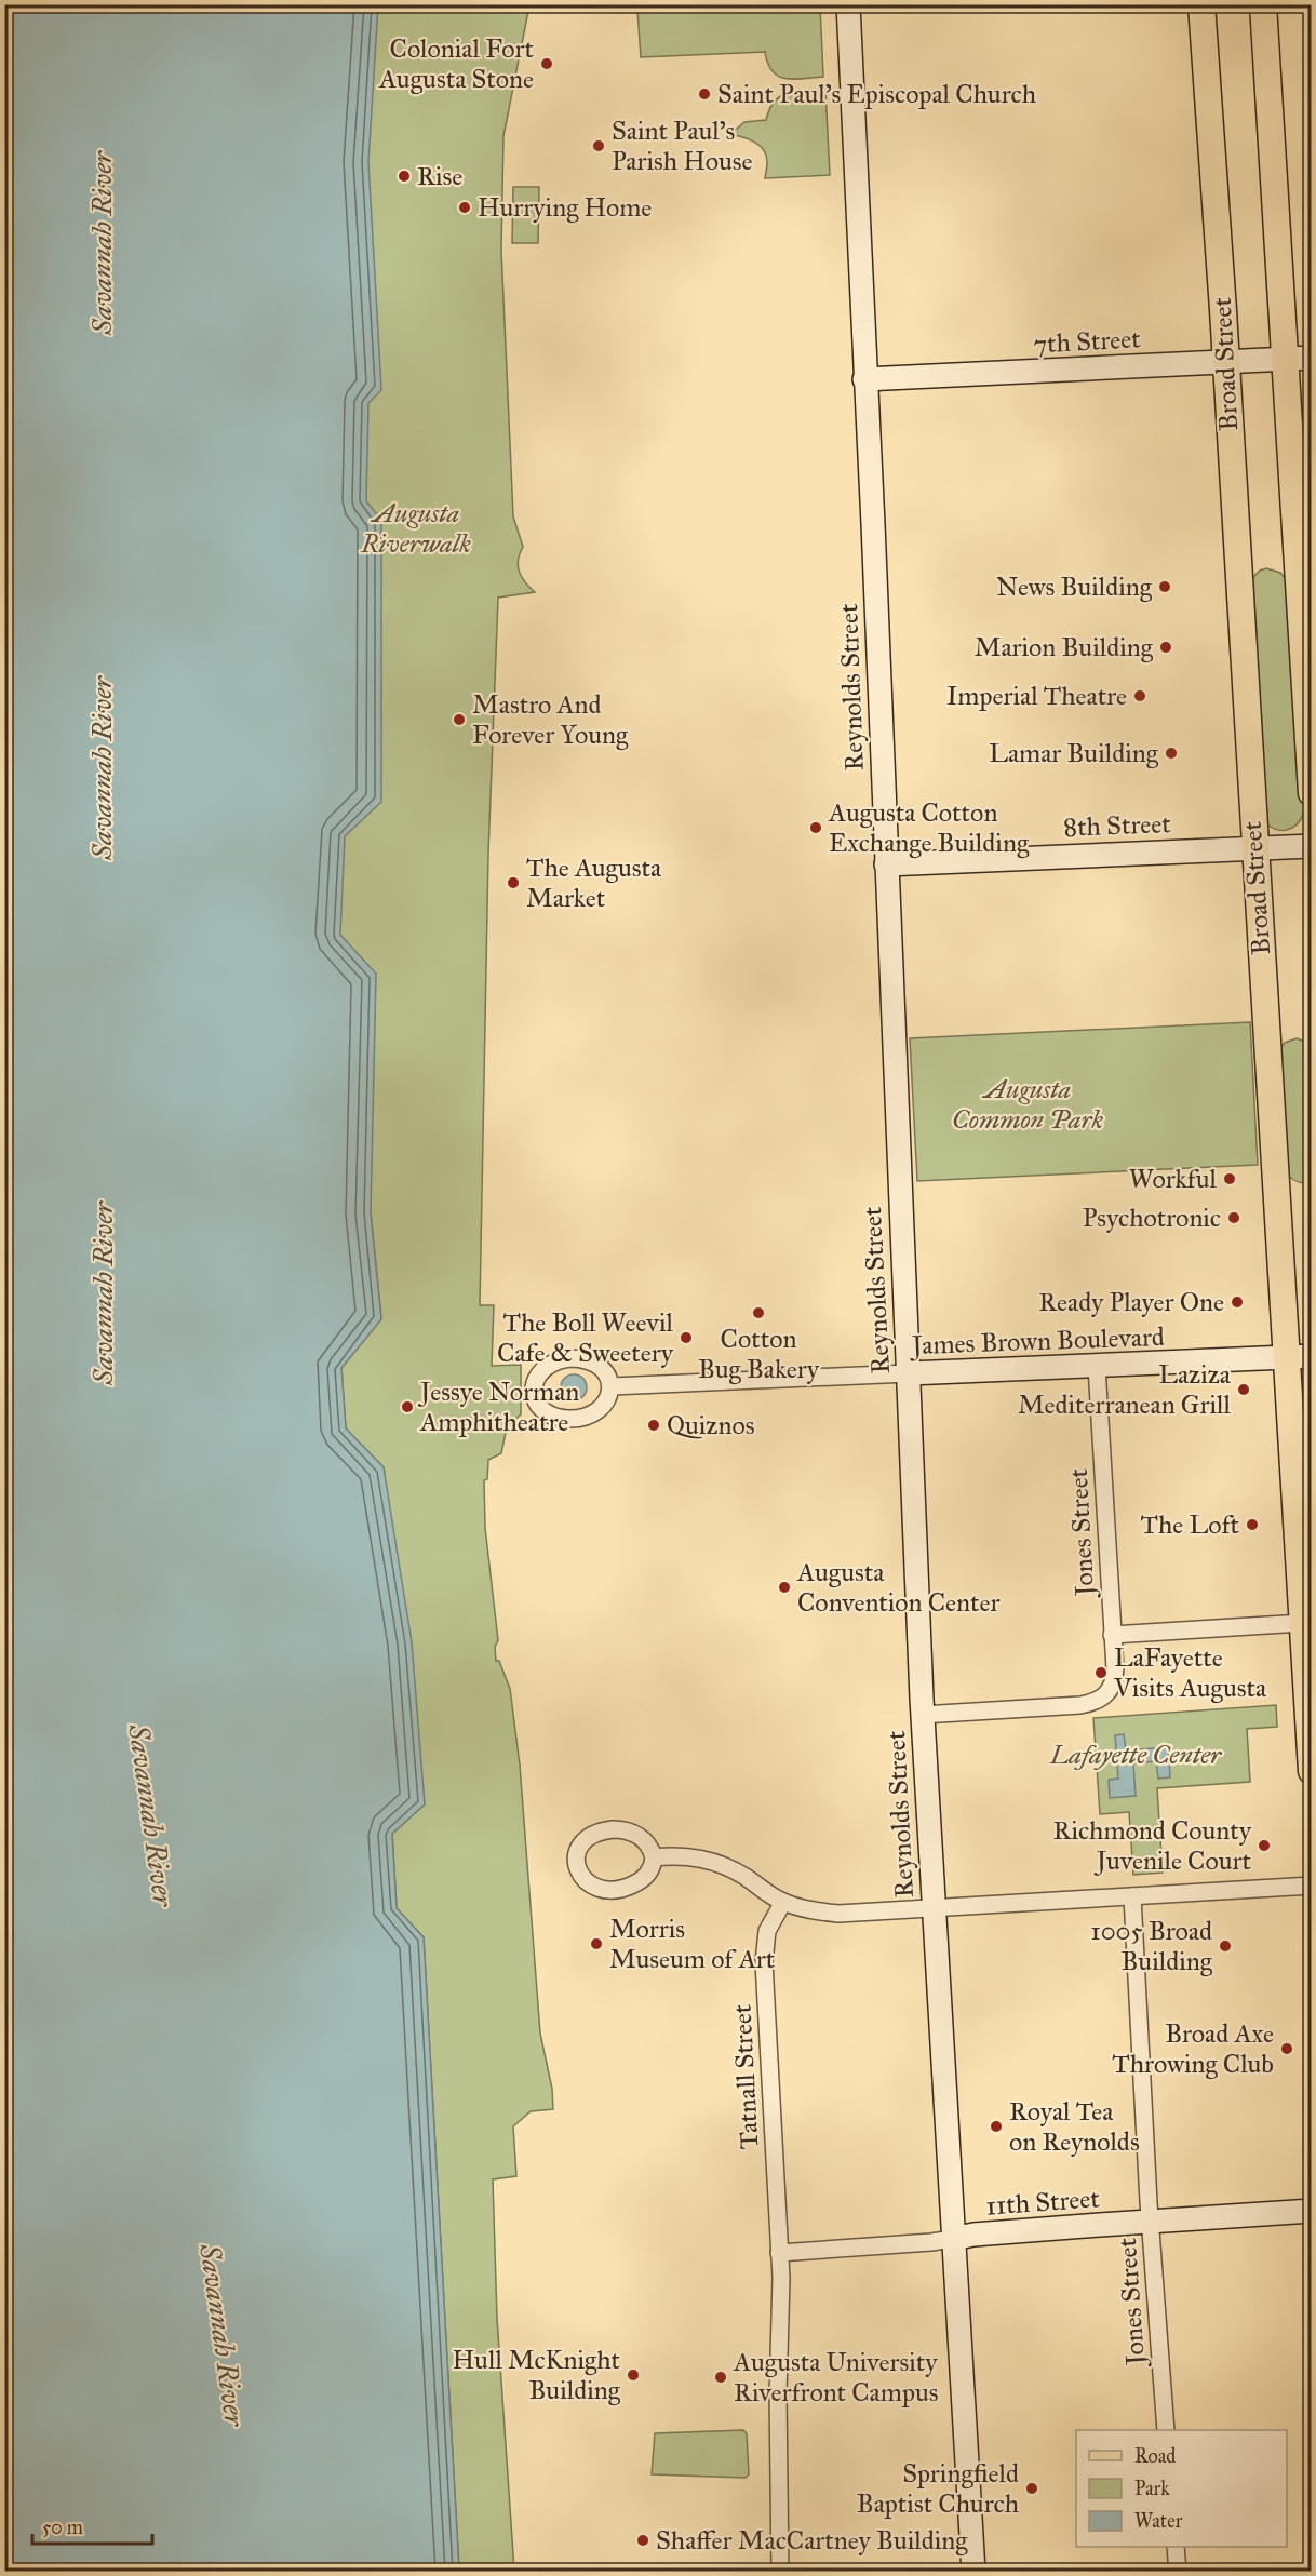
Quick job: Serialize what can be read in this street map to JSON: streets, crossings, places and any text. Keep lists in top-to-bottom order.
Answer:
{
  "streets": {
    "main road": [
      "7th Street",
      "Broad Street",
      "Reynolds Street",
      "8th Street",
      "James Brown Boulevard",
      "11th Street"
    ],
    "street": ["Jones Street", "Tatnall Street"]
  },
  "crossings": [
    ["7th Street", "Broad Street"],
    ["7th Street", "Reynolds Street"],
    ["Broad Street", "8th Street"],
    ["Broad Street", "James Brown Boulevard"],
    ["Reynolds Street", "8th Street"],
    ["Reynolds Street", "James Brown Boulevard"],
    ["Reynolds Street", "Jones Street"],
    ["Reynolds Street", "11th Street"],
    ["James Brown Boulevard", "Jones Street"],
    ["Jones Street", "11th Street"],
    ["Tatnall Street", "11th Street"]
  ],
  "water": ["Savannah River"],
  "parks": ["Augusta Riverwalk", "Augusta Common Park", "Lafayette Center"],
  "places": [
    "Colonial Fort Augusta Stone",
    "Saint Paul's Episcopal Church",
    "Saint Paul’s Parish House",
    "Rise",
    "Hurrying Home",
    "News Building",
    "Marion Building",
    "Imperial Theatre",
    "Mastro And Forever Young",
    "Lamar Building",
    "Augusta Cotton Exchange Building",
    "The Augusta Market",
    "Workful",
    "Psychotronic",
    "Ready Player One",
    "Cotton Bug Bakery",
    "The Boll Weevil Cafe & Sweetery",
    "Laziza Mediterranean Grill",
    "Jessye Norman Amphitheatre",
    "Quiznos",
    "The Loft",
    "Augusta Convention Center",
    "LaFayette Visits Augusta",
    "Richmond County Juvenile Court",
    "Morris Museum of Art",
    "1005 Broad Building",
    "Broad Axe Throwing Club",
    "Royal Tea on Reynolds",
    "Hull McKnight Building",
    "Augusta University Riverfront Campus",
    "Springfield Baptist Church",
    "Shaffer MacCartney Building"
  ],
  "legend": ["Road", "Park", "Water"],
  "scale_bar": "50 m"
}
